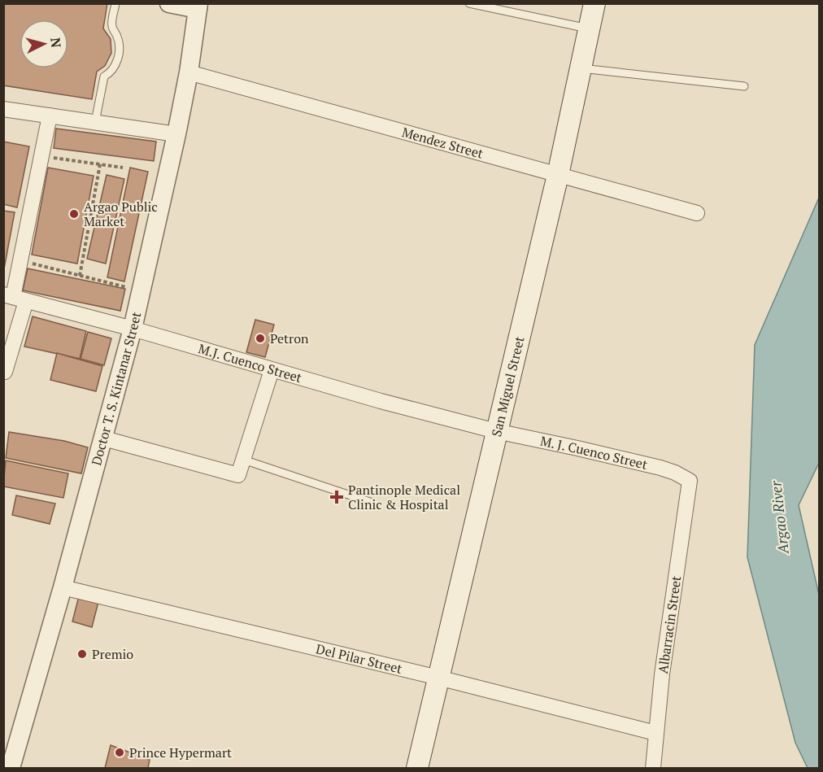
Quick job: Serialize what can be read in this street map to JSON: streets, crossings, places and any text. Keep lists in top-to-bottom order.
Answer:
{
  "streets": {
    "main road": ["San Miguel Street"],
    "street": [
      "Mendez Street",
      "M.J. Cuenco Street",
      "Doctor T. S. Kintanar Street",
      "M. J. Cuenco Street",
      "Albarracin Street",
      "Del Pilar Street"
    ]
  },
  "crossings": [
    ["Mendez Street", "San Miguel Street"],
    ["Mendez Street", "Doctor T. S. Kintanar Street"],
    ["M.J. Cuenco Street", "San Miguel Street"],
    ["M.J. Cuenco Street", "Doctor T. S. Kintanar Street"],
    ["M.J. Cuenco Street", "M. J. Cuenco Street"],
    ["San Miguel Street", "M. J. Cuenco Street"],
    ["San Miguel Street", "Del Pilar Street"],
    ["Doctor T. S. Kintanar Street", "Del Pilar Street"],
    ["M. J. Cuenco Street", "Albarracin Street"],
    ["Albarracin Street", "Del Pilar Street"]
  ],
  "water": ["Argao River"],
  "places": {
    "other": [
      "Argao Public Market",
      "Petron",
      "Premio",
      "Prince Hypermart"
    ],
    "health": ["Pantinople Medical Clinic & Hospital"]
  },
  "north": "right"
}
